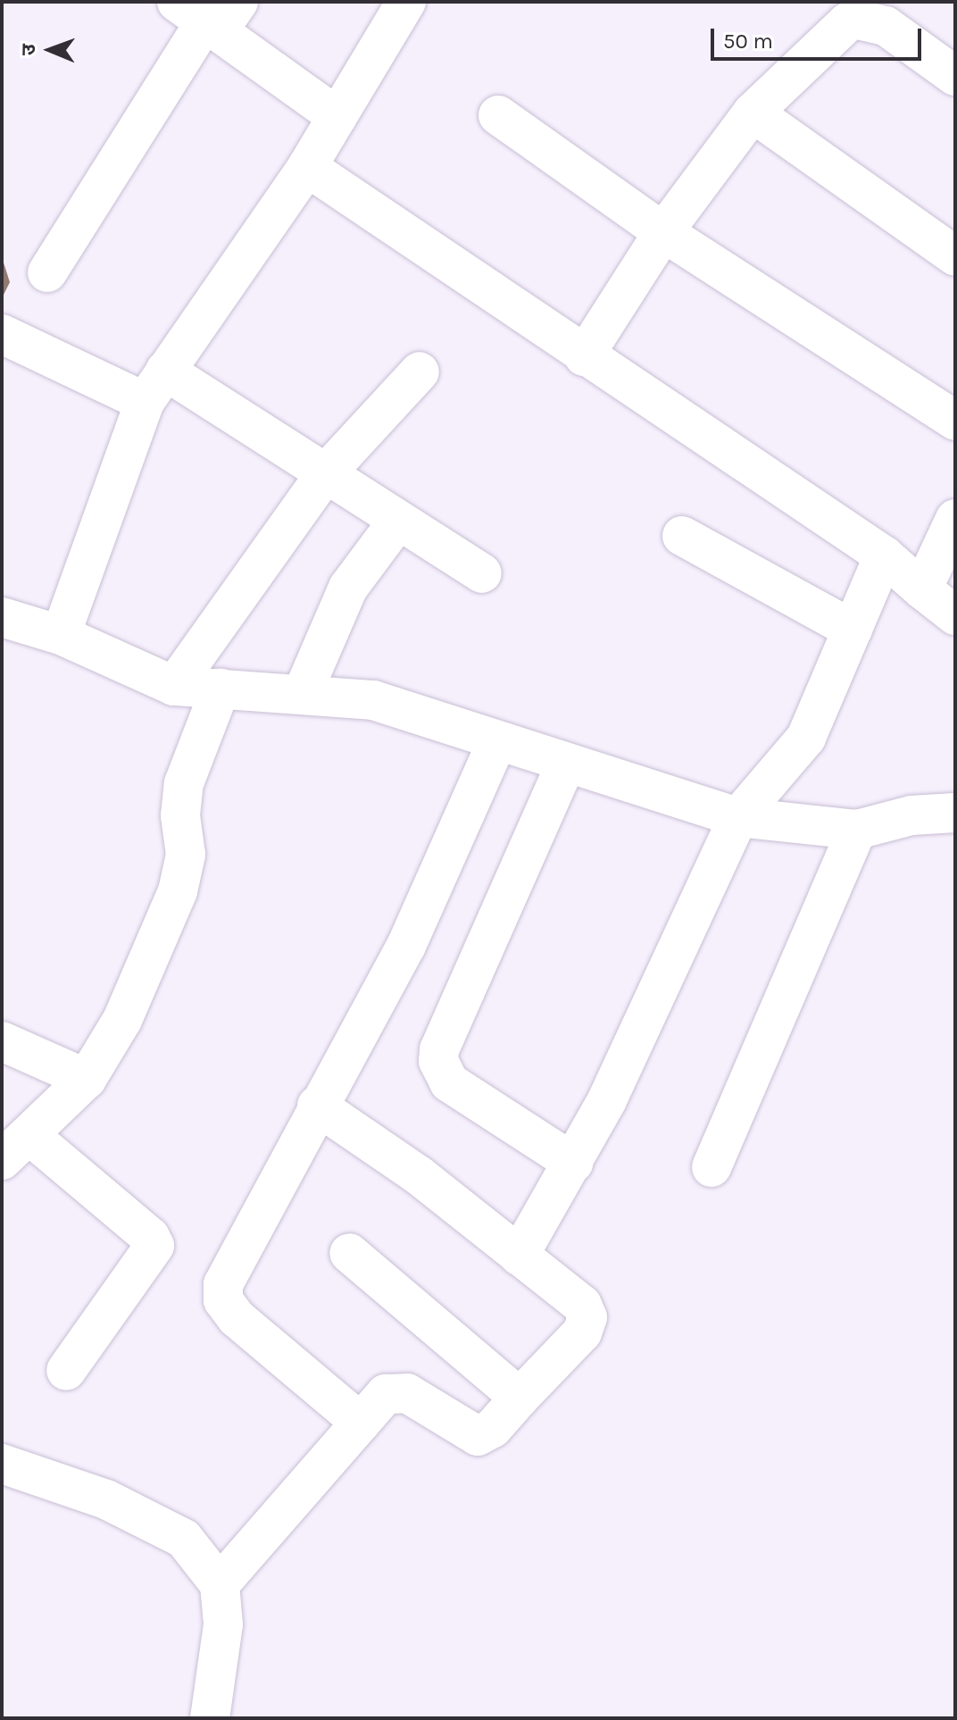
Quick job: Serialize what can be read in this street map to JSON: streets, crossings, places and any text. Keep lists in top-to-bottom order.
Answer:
{
  "scale_bar": "50 m",
  "north": "left"
}
